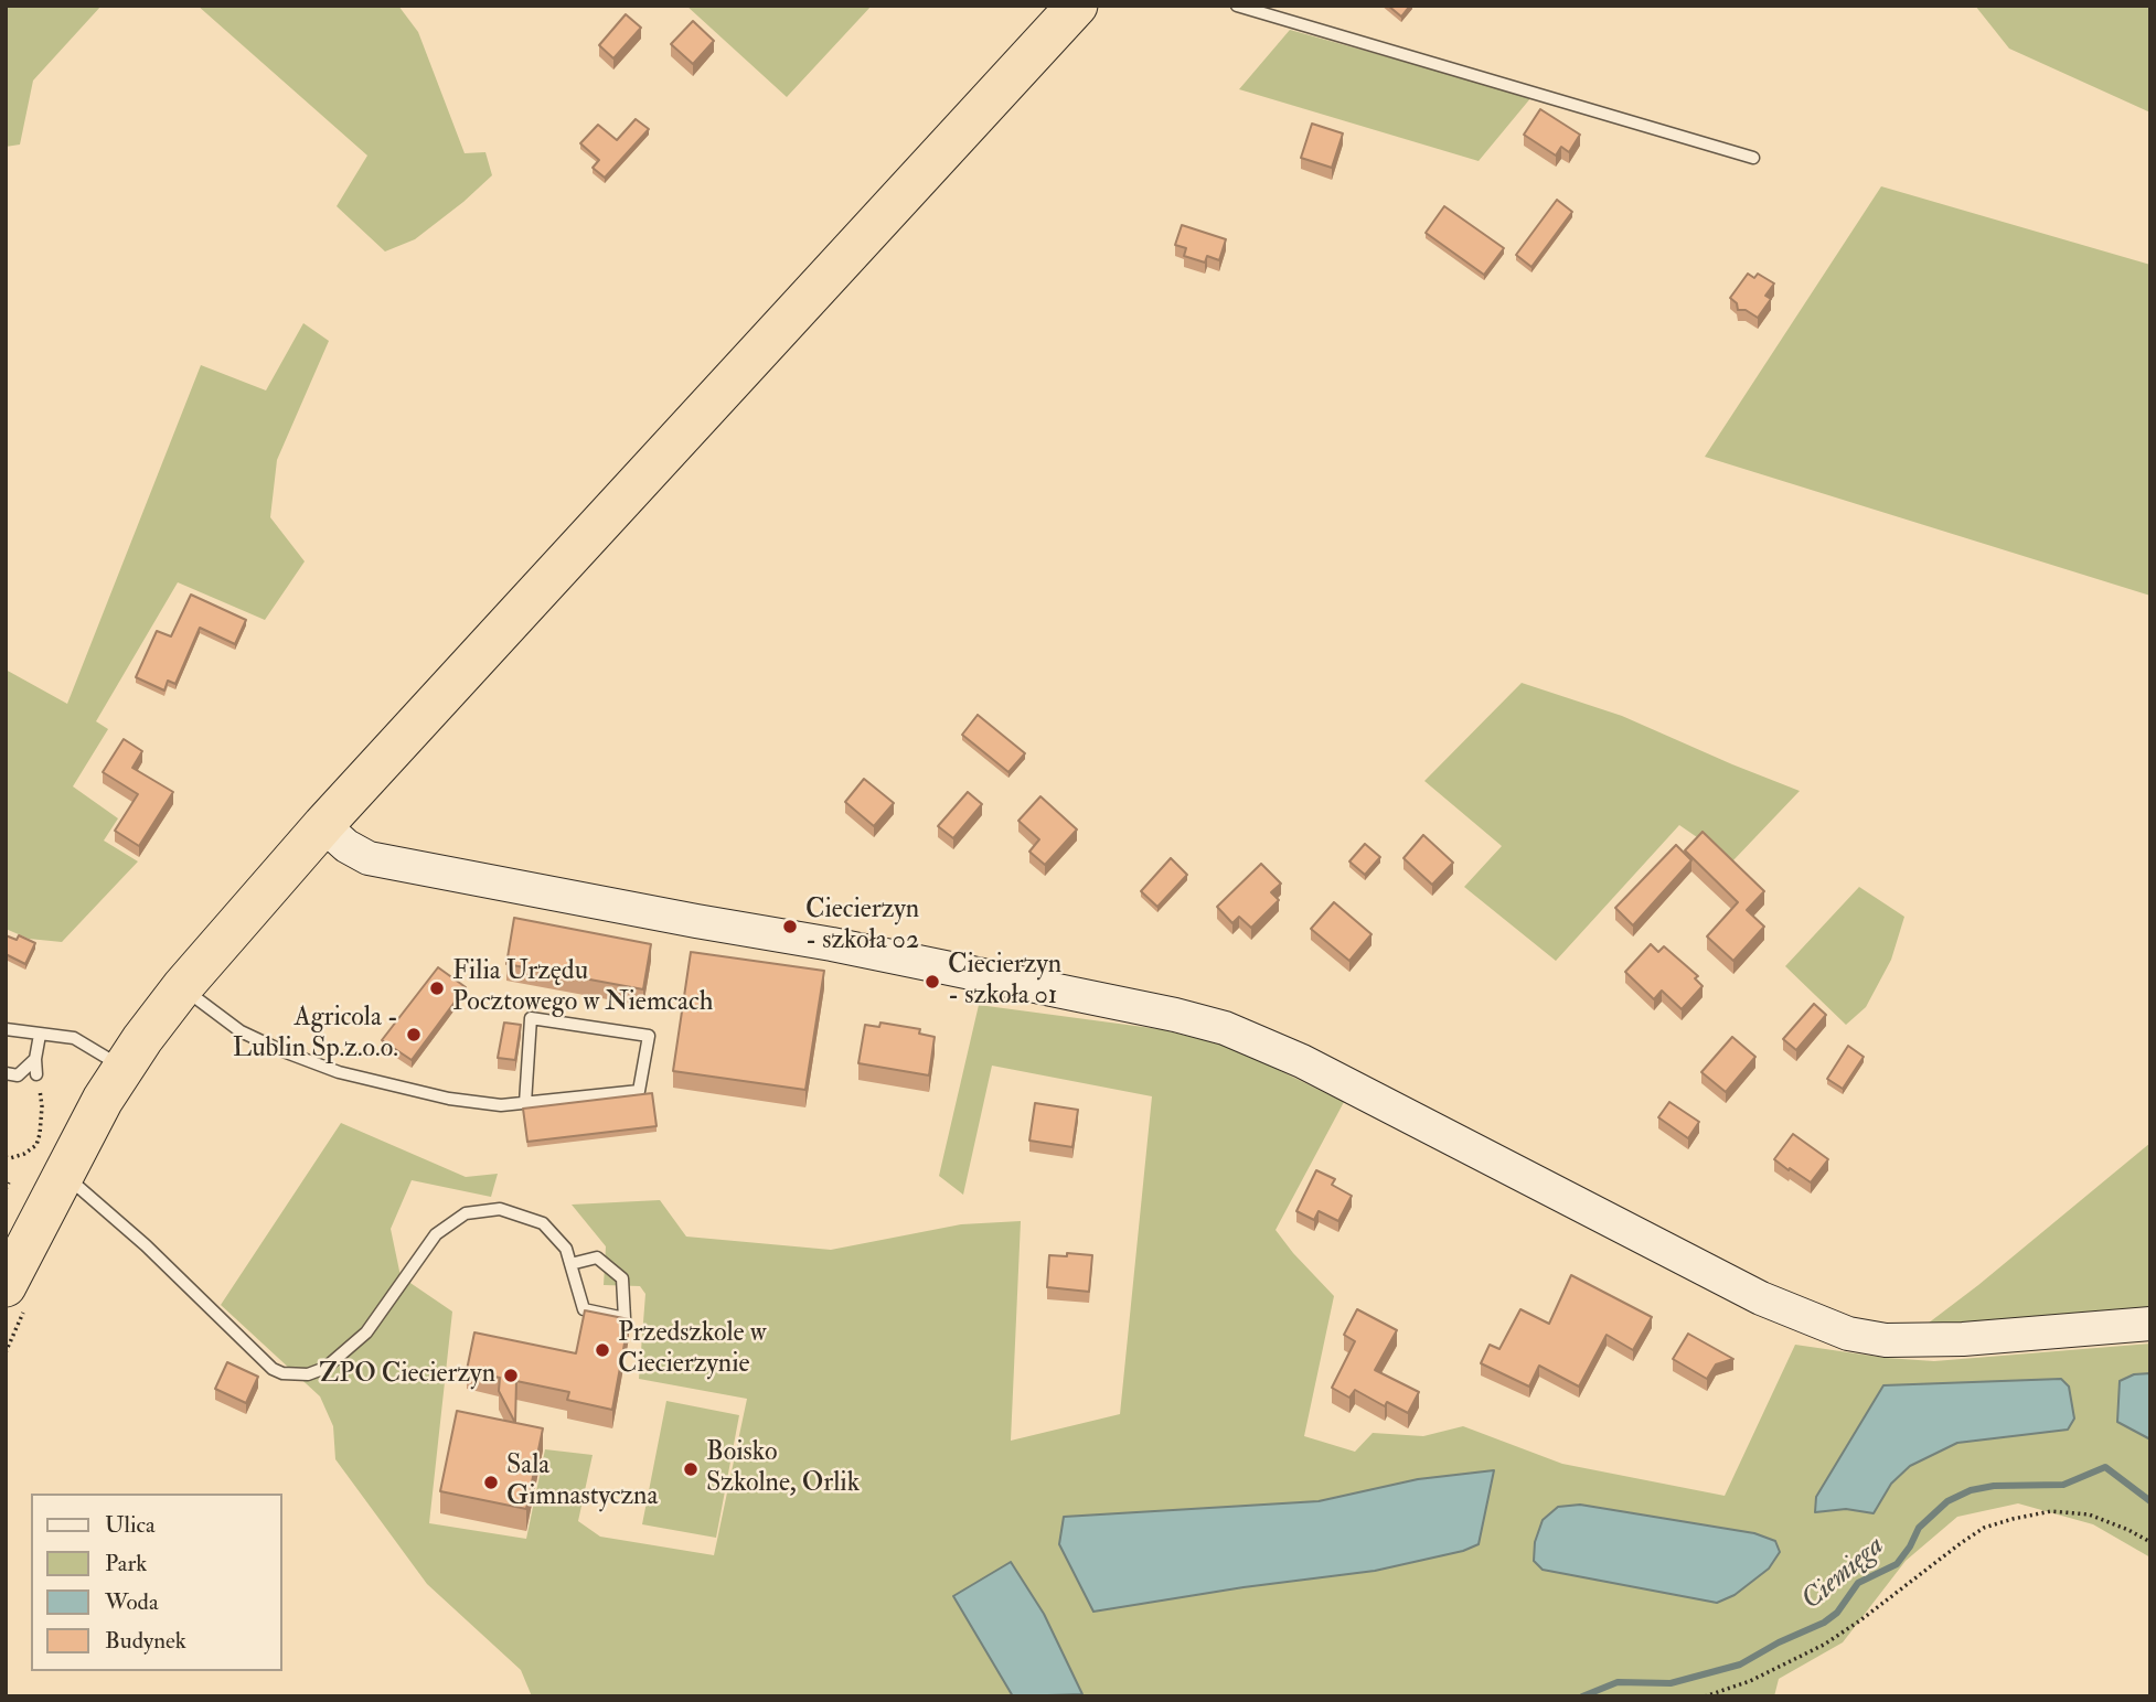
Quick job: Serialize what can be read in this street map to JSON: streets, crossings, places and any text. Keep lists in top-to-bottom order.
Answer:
{
  "water": ["Ciemięga"],
  "places": [
    "Ciecierzyn - szkoła 02",
    "Ciecierzyn - szkoła 01",
    "Filia Urzędu Pocztowego w Niemcach",
    "Agricola - Lublin Sp.z.o.o.",
    "Przedszkole w Ciecierzynie",
    "ZPO Ciecierzyn",
    "Boisko Szkolne, Orlik",
    "Sala Gimnastyczna"
  ],
  "legend": [
    "Ulica",
    "Park",
    "Woda",
    "Budynek"
  ]
}
